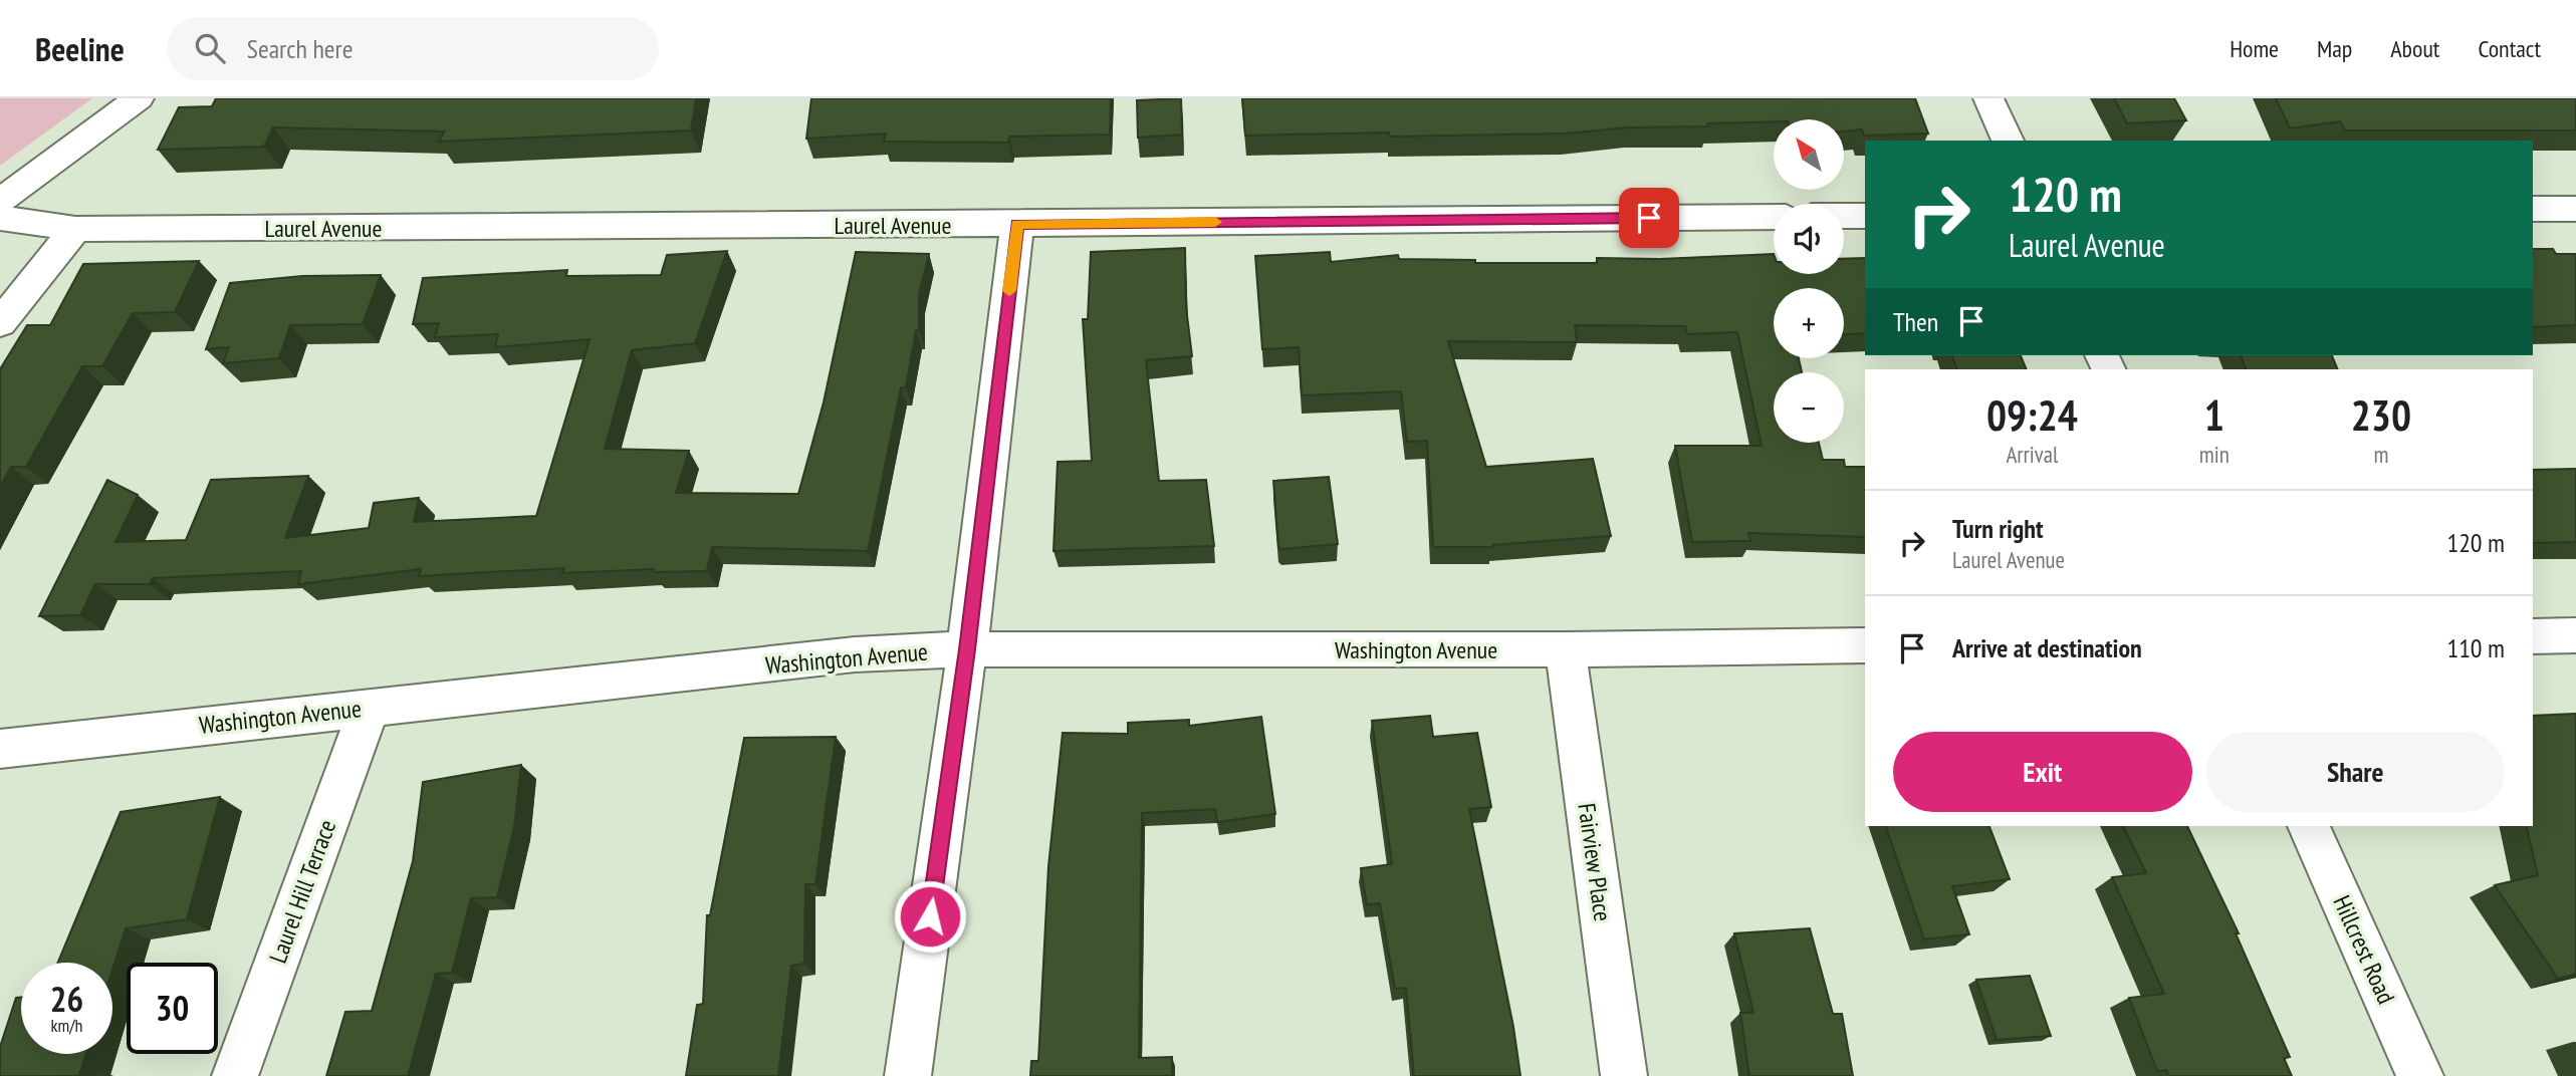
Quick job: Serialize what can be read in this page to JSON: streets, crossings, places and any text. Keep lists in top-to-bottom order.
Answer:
{
  "streets": {
    "street": [
      "Laurel Avenue",
      "Washington Avenue",
      "Fairview Place",
      "Laurel Hill Terrace",
      "Hillcrest Road"
    ]
  },
  "crossings": [
    ["Washington Avenue", "Fairview Place"],
    ["Washington Avenue", "Laurel Hill Terrace"]
  ],
  "north": "top left",
  "page": {
    "header": "Beeline",
    "search": "Search here",
    "nav": [
      "Home",
      "Map",
      "About",
      "Contact"
    ],
    "map_buttons": ["+", "−"],
    "turn": ["120 m", "Laurel Avenue"],
    "then": "Then",
    "eta": [
      "09:24",
      "Arrival",
      "1",
      "min",
      "230",
      "m"
    ],
    "list": [
      {
        "name": "Turn right",
        "note": "Laurel Avenue",
        "value": "120 m"
      },
      {
        "name": "Arrive at destination",
        "value": "110 m"
      }
    ],
    "buttons": ["Exit", "Share"],
    "speed": "26 km/h",
    "limit": "30"
  }
}
